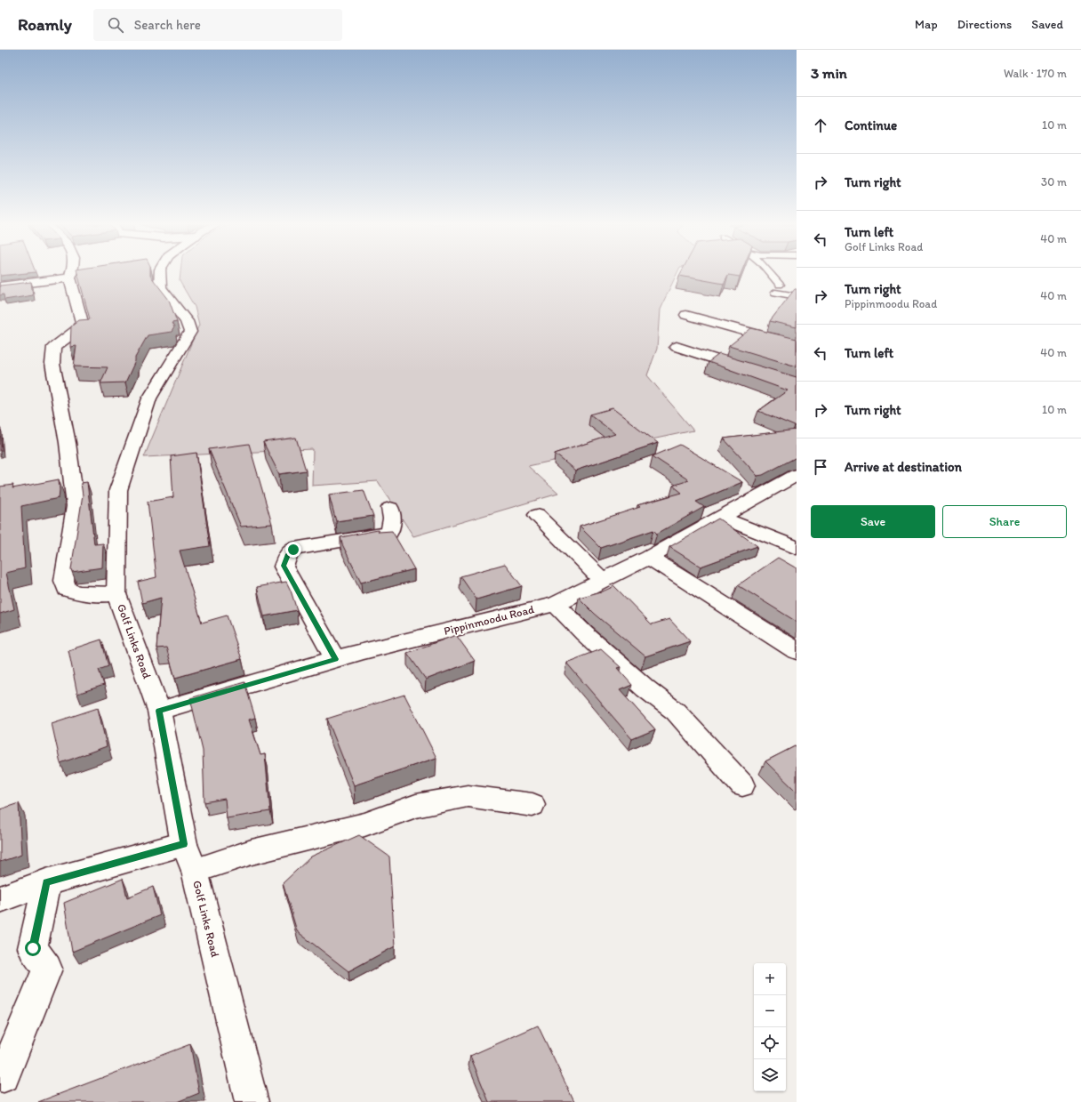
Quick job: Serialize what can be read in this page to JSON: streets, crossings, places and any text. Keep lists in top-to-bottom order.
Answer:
{
  "streets": {
    "street": ["Pippinmoodu Road", "Golf Links Road"]
  },
  "crossings": [
    ["Pippinmoodu Road", "Golf Links Road"]
  ],
  "page": {
    "header": "Roamly",
    "search": "Search here",
    "nav": ["Map", "Directions", "Saved"],
    "heading": ["3 min", "Walk · 170 m"],
    "list": [
      ["Continue", "10 m"],
      ["Turn right", "30 m"],
      ["Turn left", "Golf Links Road", "40 m"],
      ["Turn right", "Pippinmoodu Road", "40 m"],
      ["Turn left", "40 m"],
      ["Turn right", "10 m"],
      "Arrive at destination"
    ],
    "buttons": ["Save", "Share"],
    "map_buttons": ["+", "−"]
  }
}
